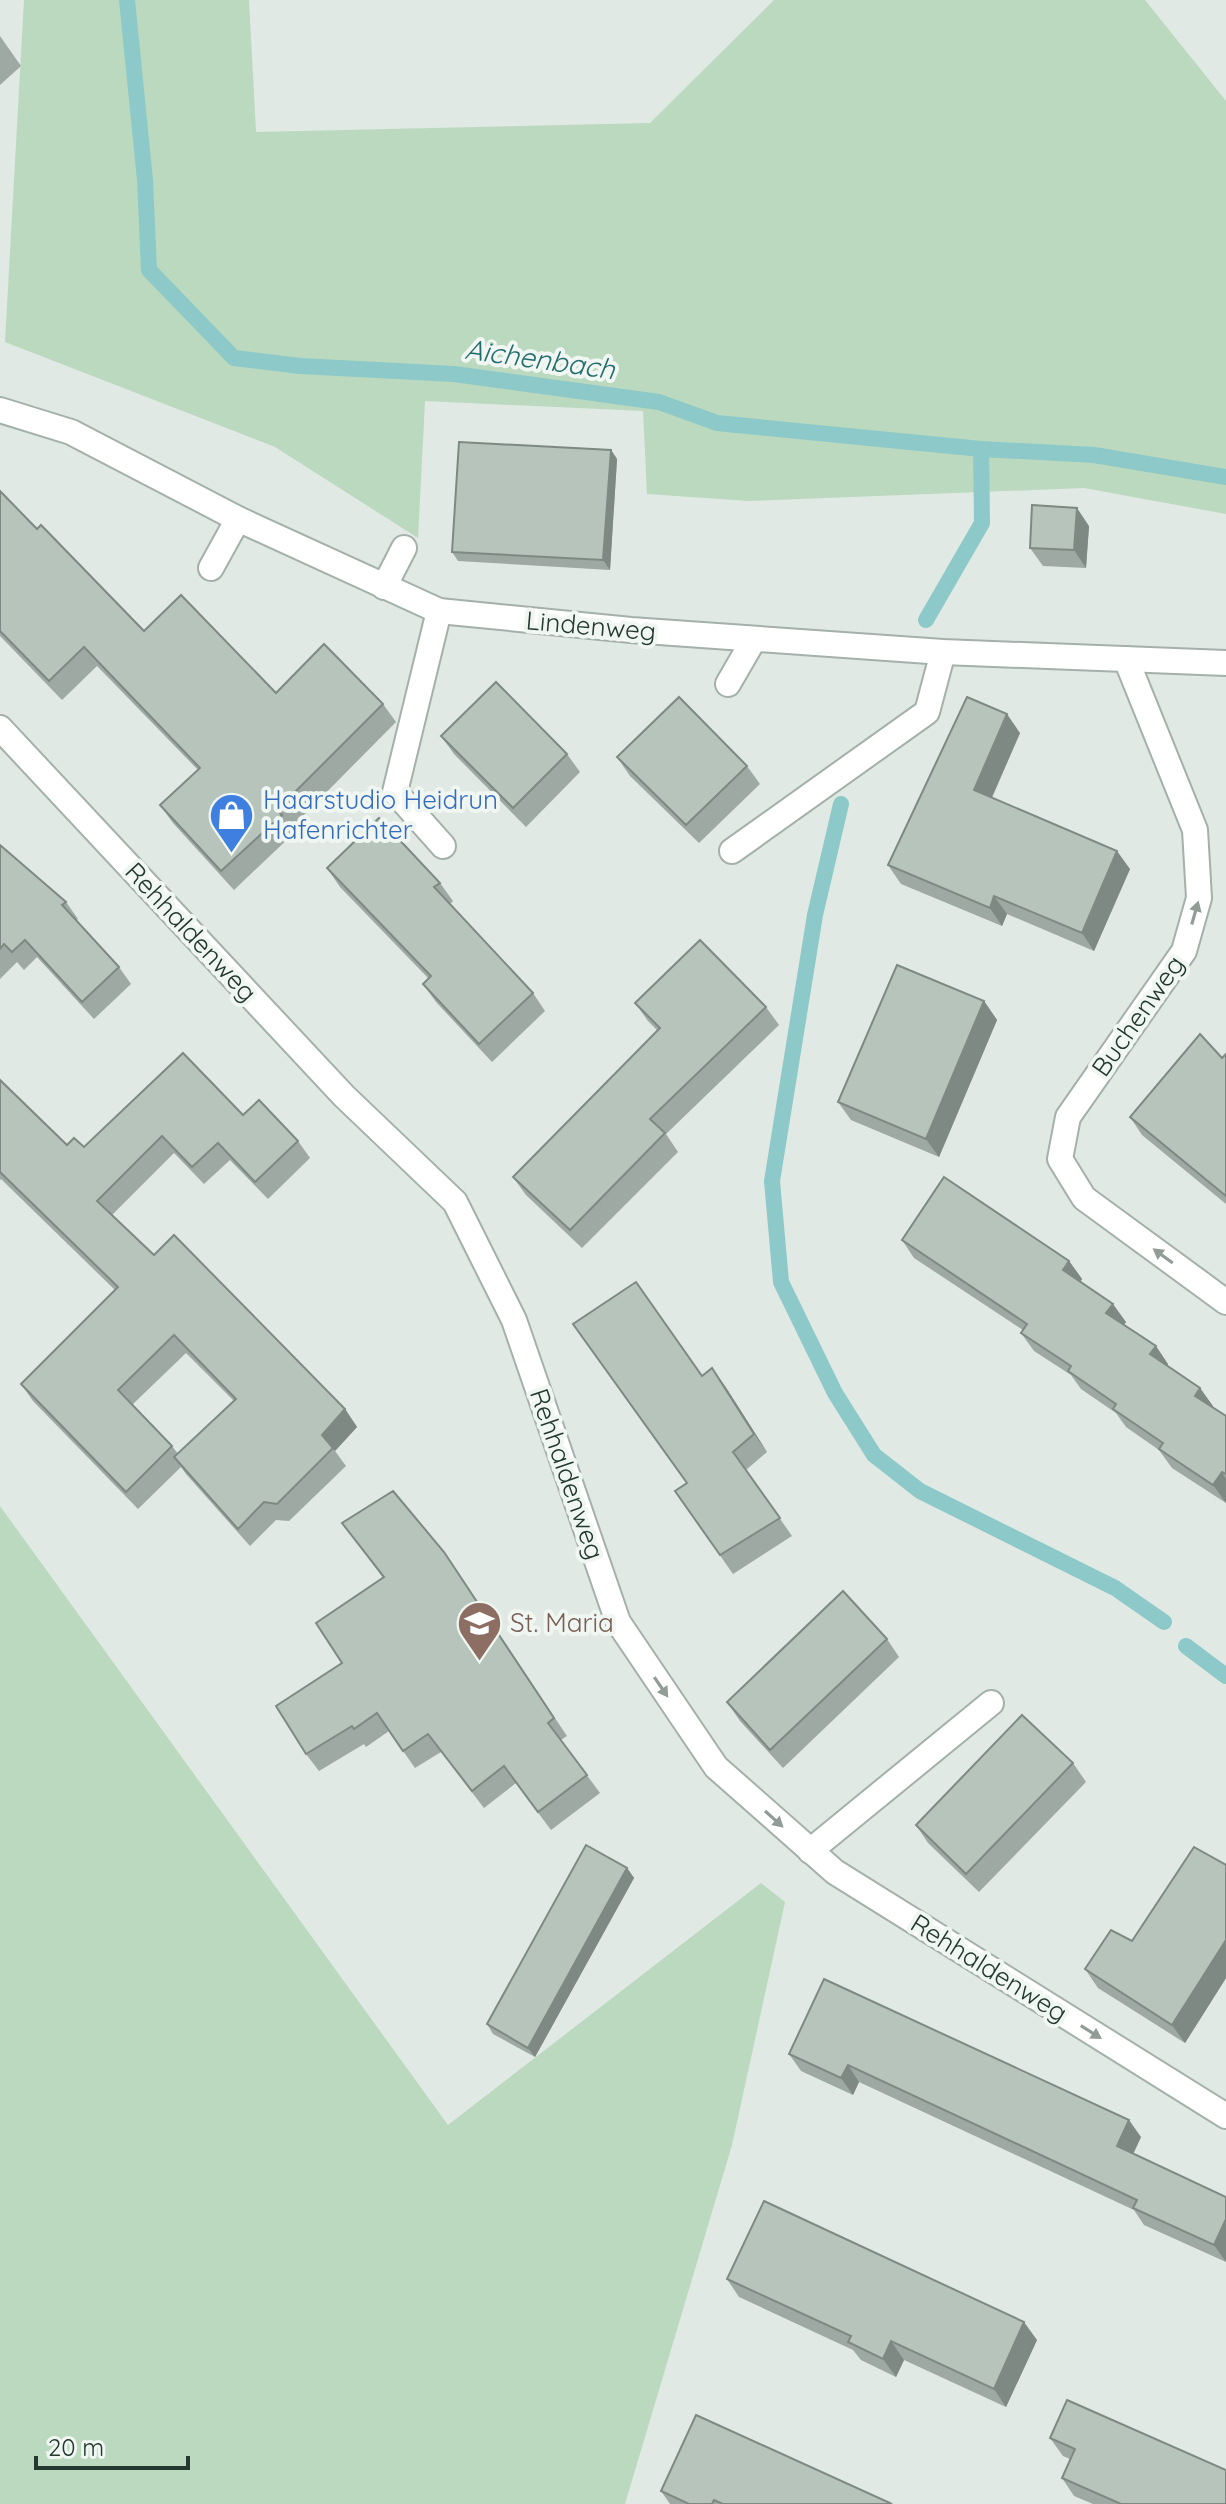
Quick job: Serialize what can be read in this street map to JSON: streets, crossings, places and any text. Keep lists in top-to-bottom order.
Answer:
{
  "streets": {
    "street": ["Lindenweg", "Rehhaldenweg", "Buchenweg"]
  },
  "crossings": [
    ["Lindenweg", "Buchenweg"]
  ],
  "one_way": ["Rehhaldenweg", "Buchenweg"],
  "water": ["Aichenbach"],
  "places": {
    "shop": ["Haarstudio Heidrun Hafenrichter"],
    "school or university": ["St. Maria"]
  },
  "scale_bar": "20 m"
}
